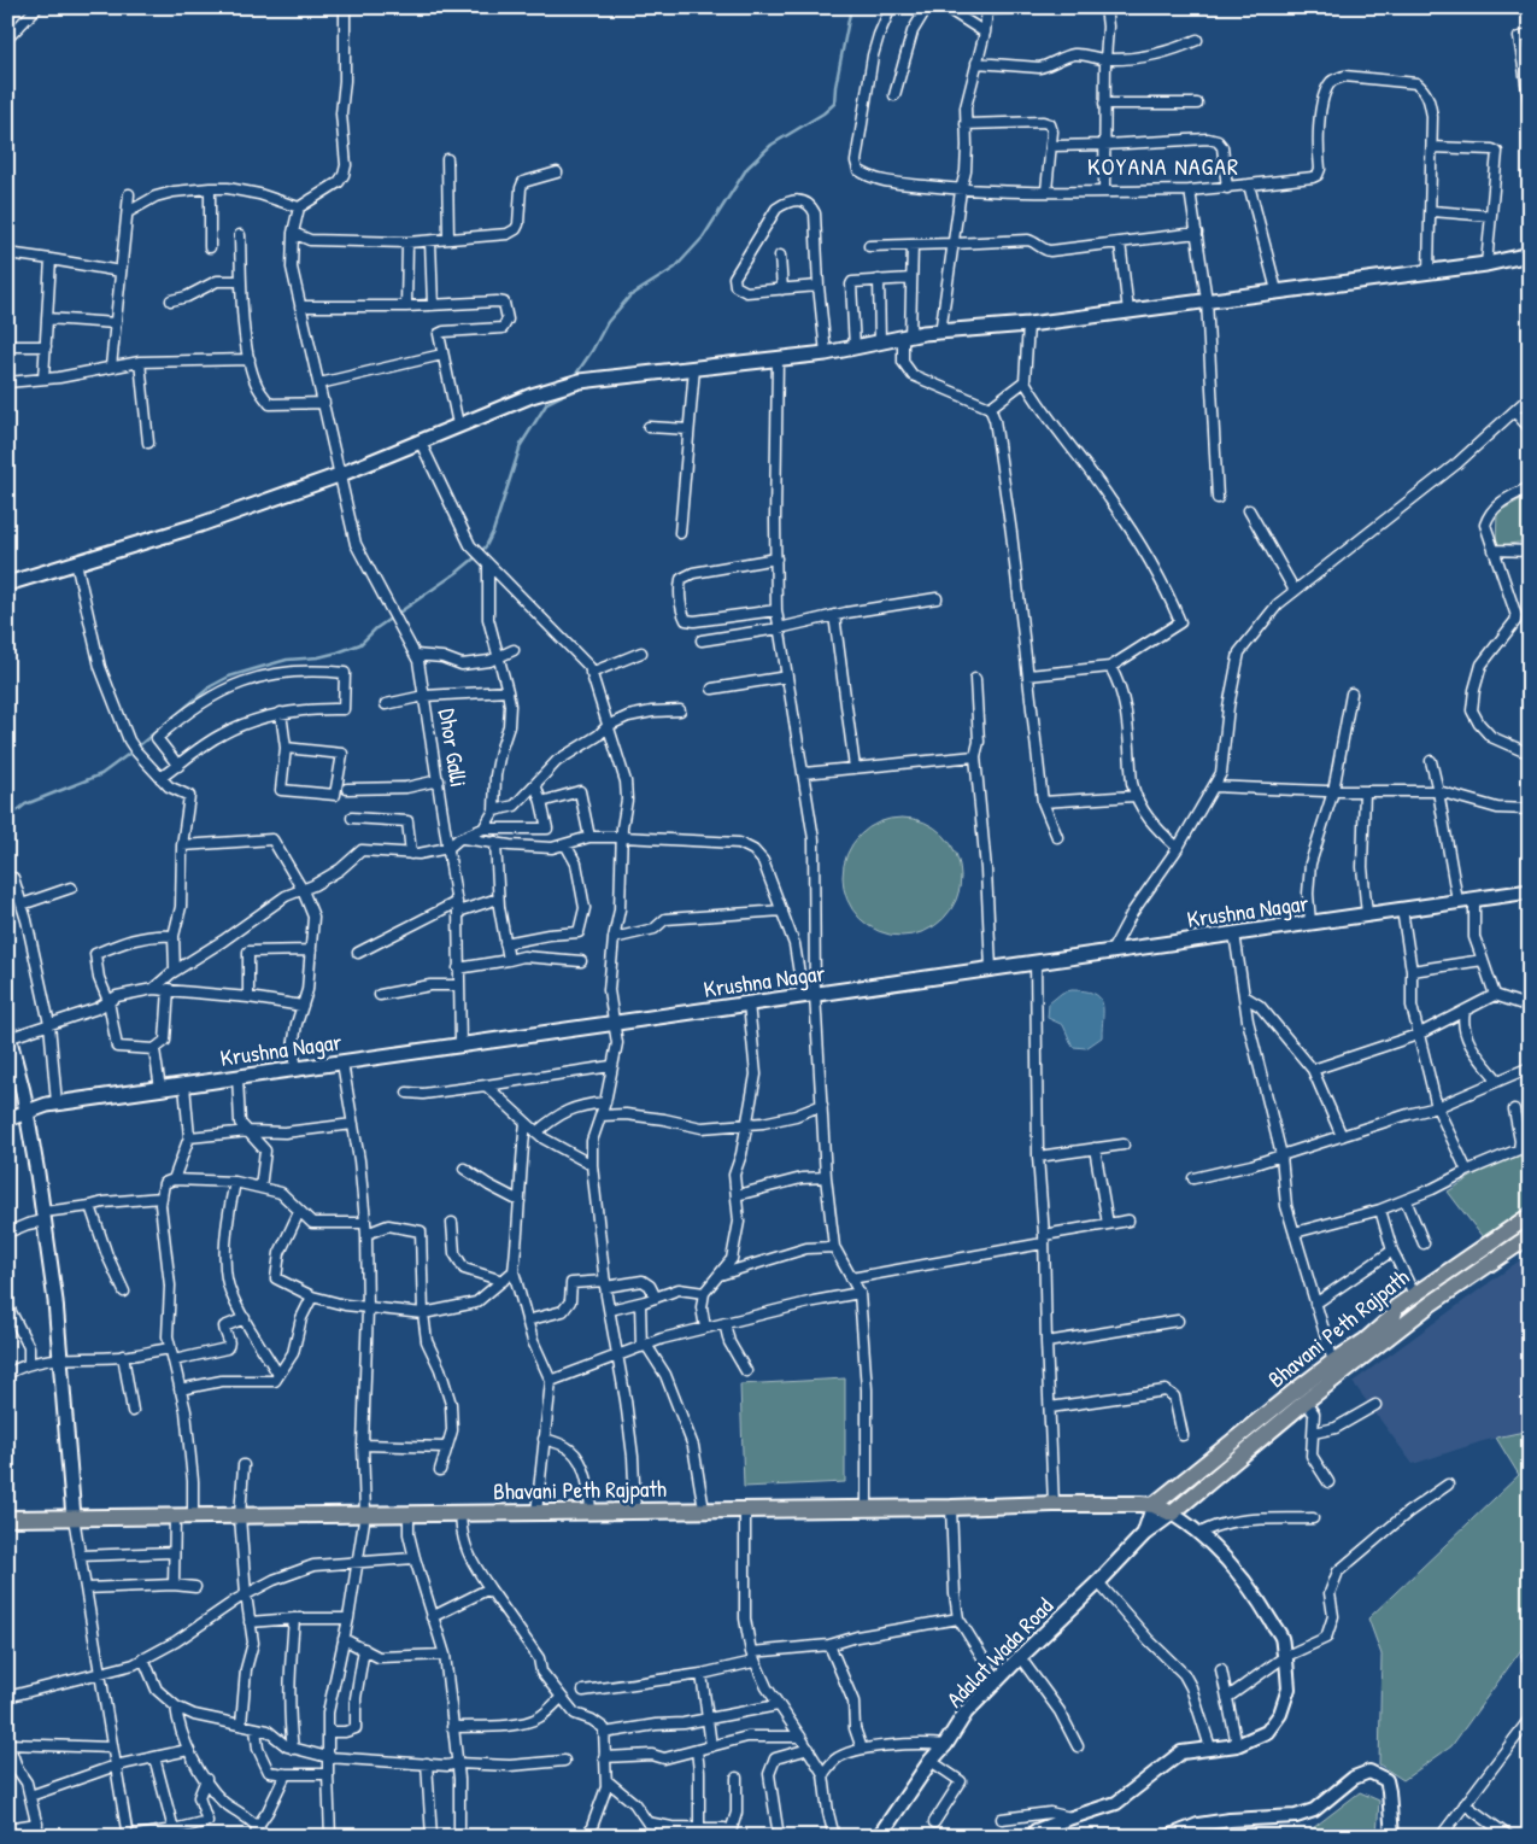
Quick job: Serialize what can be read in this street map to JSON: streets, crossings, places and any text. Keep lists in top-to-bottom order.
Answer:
{
  "streets": {
    "main road": ["Krushna Nagar", "Bhavani Peth Rajpath", "Adalat Wada Road"],
    "street": ["Dhor Galli"]
  },
  "crossings": [
    ["Dhor Galli", "Krushna Nagar"],
    ["Bhavani Peth Rajpath", "Adalat Wada Road"]
  ],
  "districts": ["KOYANA NAGAR"]
}
